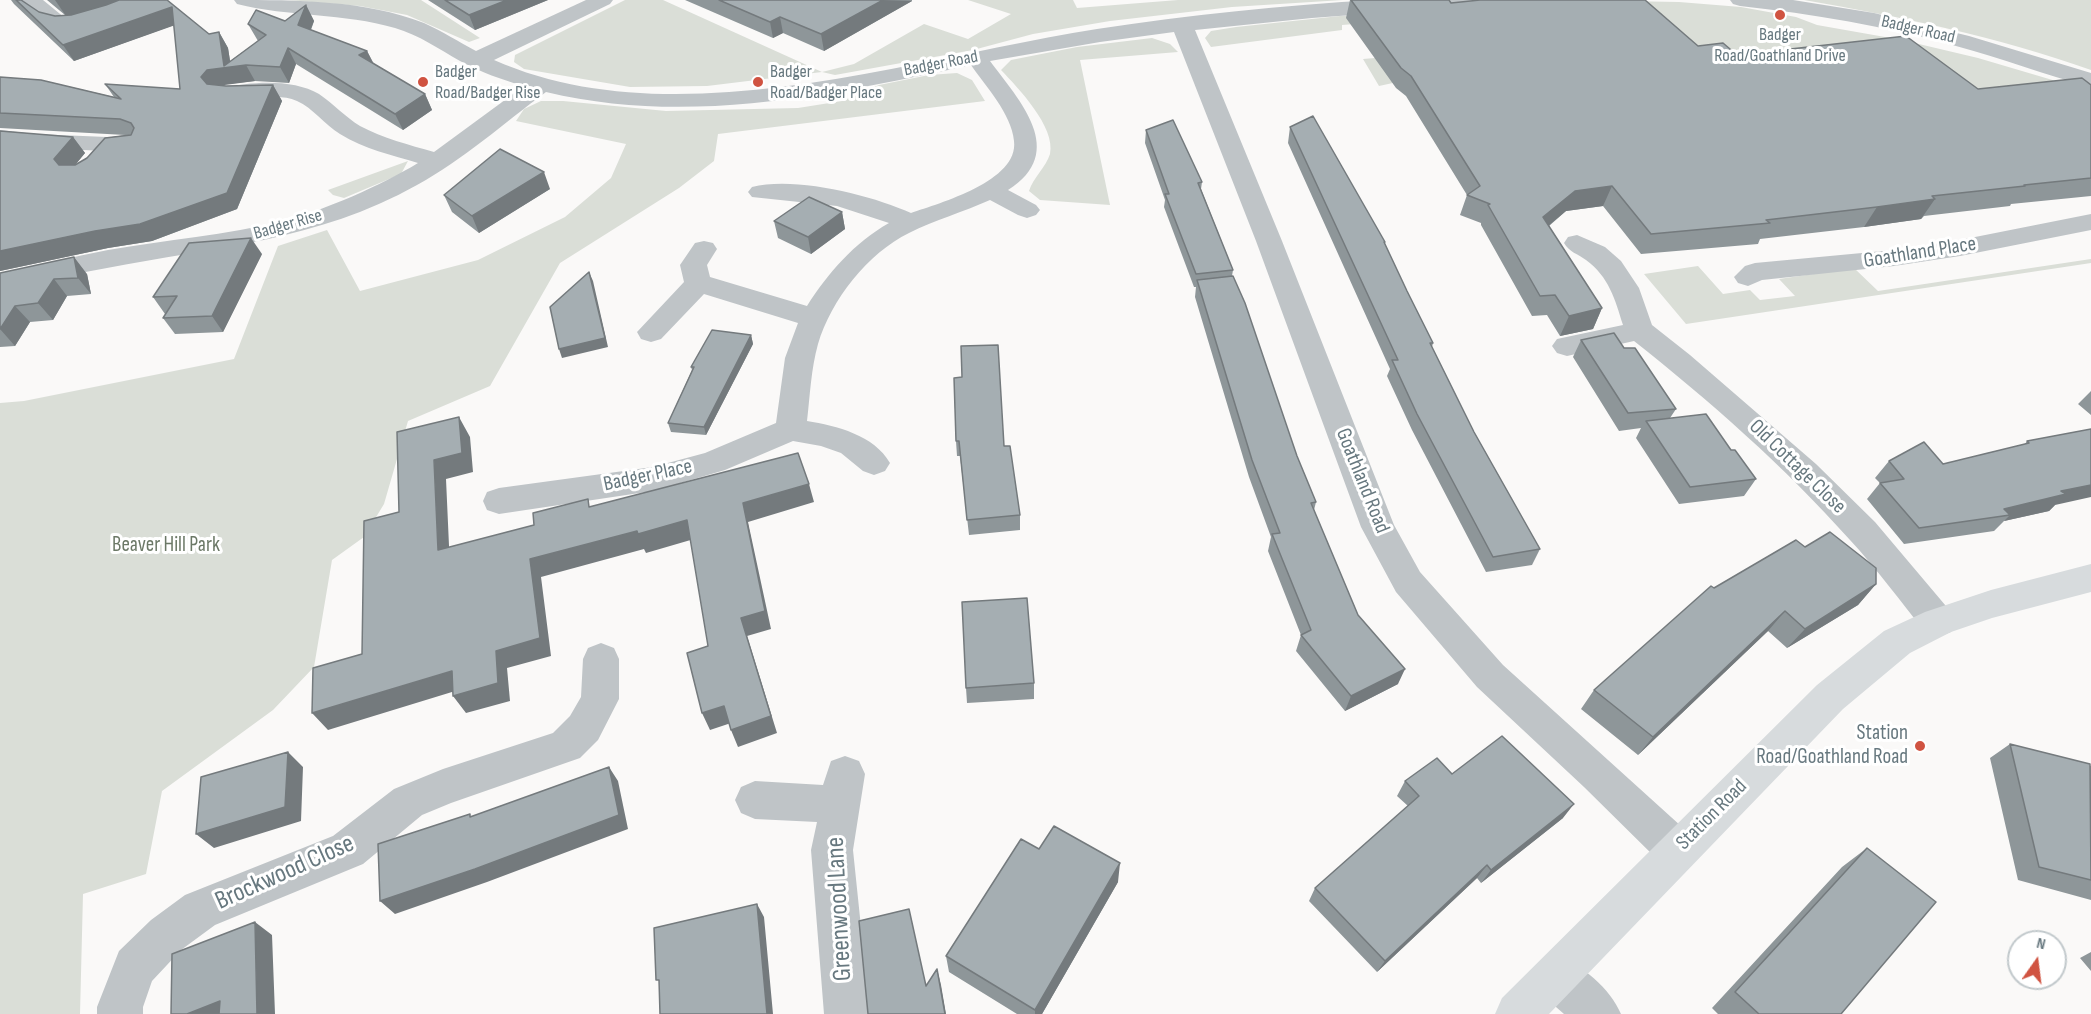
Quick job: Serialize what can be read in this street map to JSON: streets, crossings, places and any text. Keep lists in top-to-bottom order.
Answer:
{
  "streets": {
    "main road": ["Station Road"],
    "street": [
      "Badger Road",
      "Badger Rise",
      "Goathland Place",
      "Old Cottage Close",
      "Badger Place",
      "Goathland Road",
      "Brockwood Close",
      "Greenwood Lane"
    ]
  },
  "crossings": [
    ["Badger Road", "Badger Rise"],
    ["Badger Road", "Goathland Road"],
    ["Old Cottage Close", "Station Road"],
    ["Goathland Road", "Station Road"]
  ],
  "parks": ["Beaver Hill Park"],
  "places": [
    "Badger Road/Goathland Drive",
    "Badger Road/Badger Rise",
    "Badger Road/Badger Place",
    "Station Road/Goathland Road"
  ],
  "north": "top"
}
